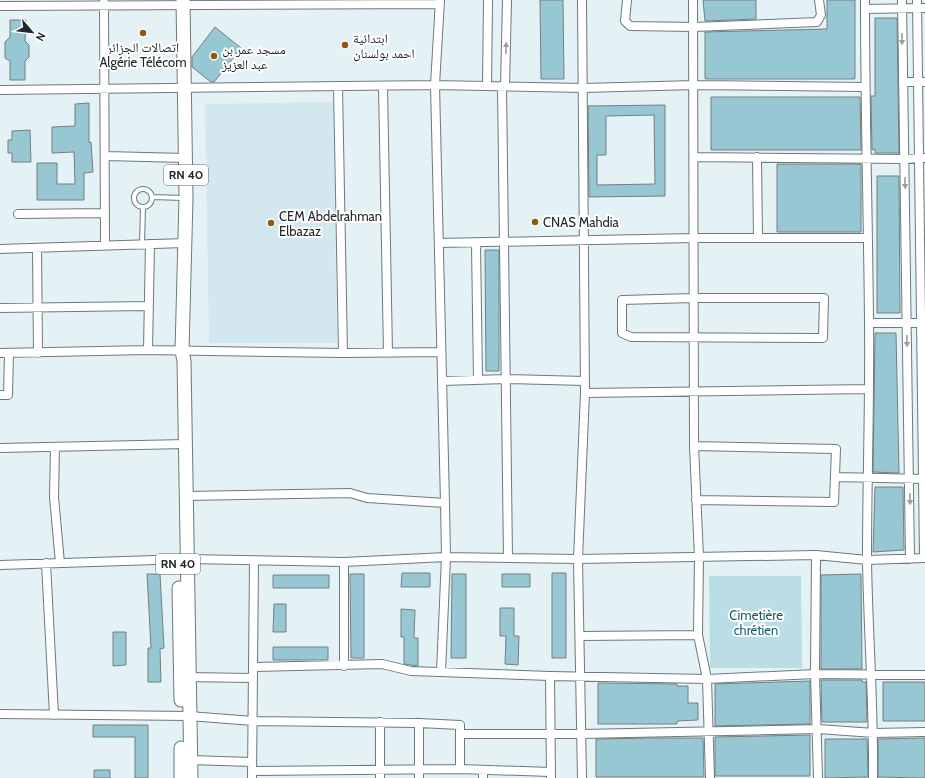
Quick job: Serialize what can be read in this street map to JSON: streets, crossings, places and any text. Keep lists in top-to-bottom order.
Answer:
{
  "streets": {
    "main road": ["RN 40"]
  },
  "parks": ["Cimetière chrétien"],
  "places": [
    "اتصالات الجزائر Algérie Télécom",
    "ابتدائية احمد بولسنان",
    "مسجد عمر بن عبد العزيز",
    "CNAS Mahdia",
    "CEM Abdelrahman Elbazaz"
  ],
  "north": "bottom right"
}
